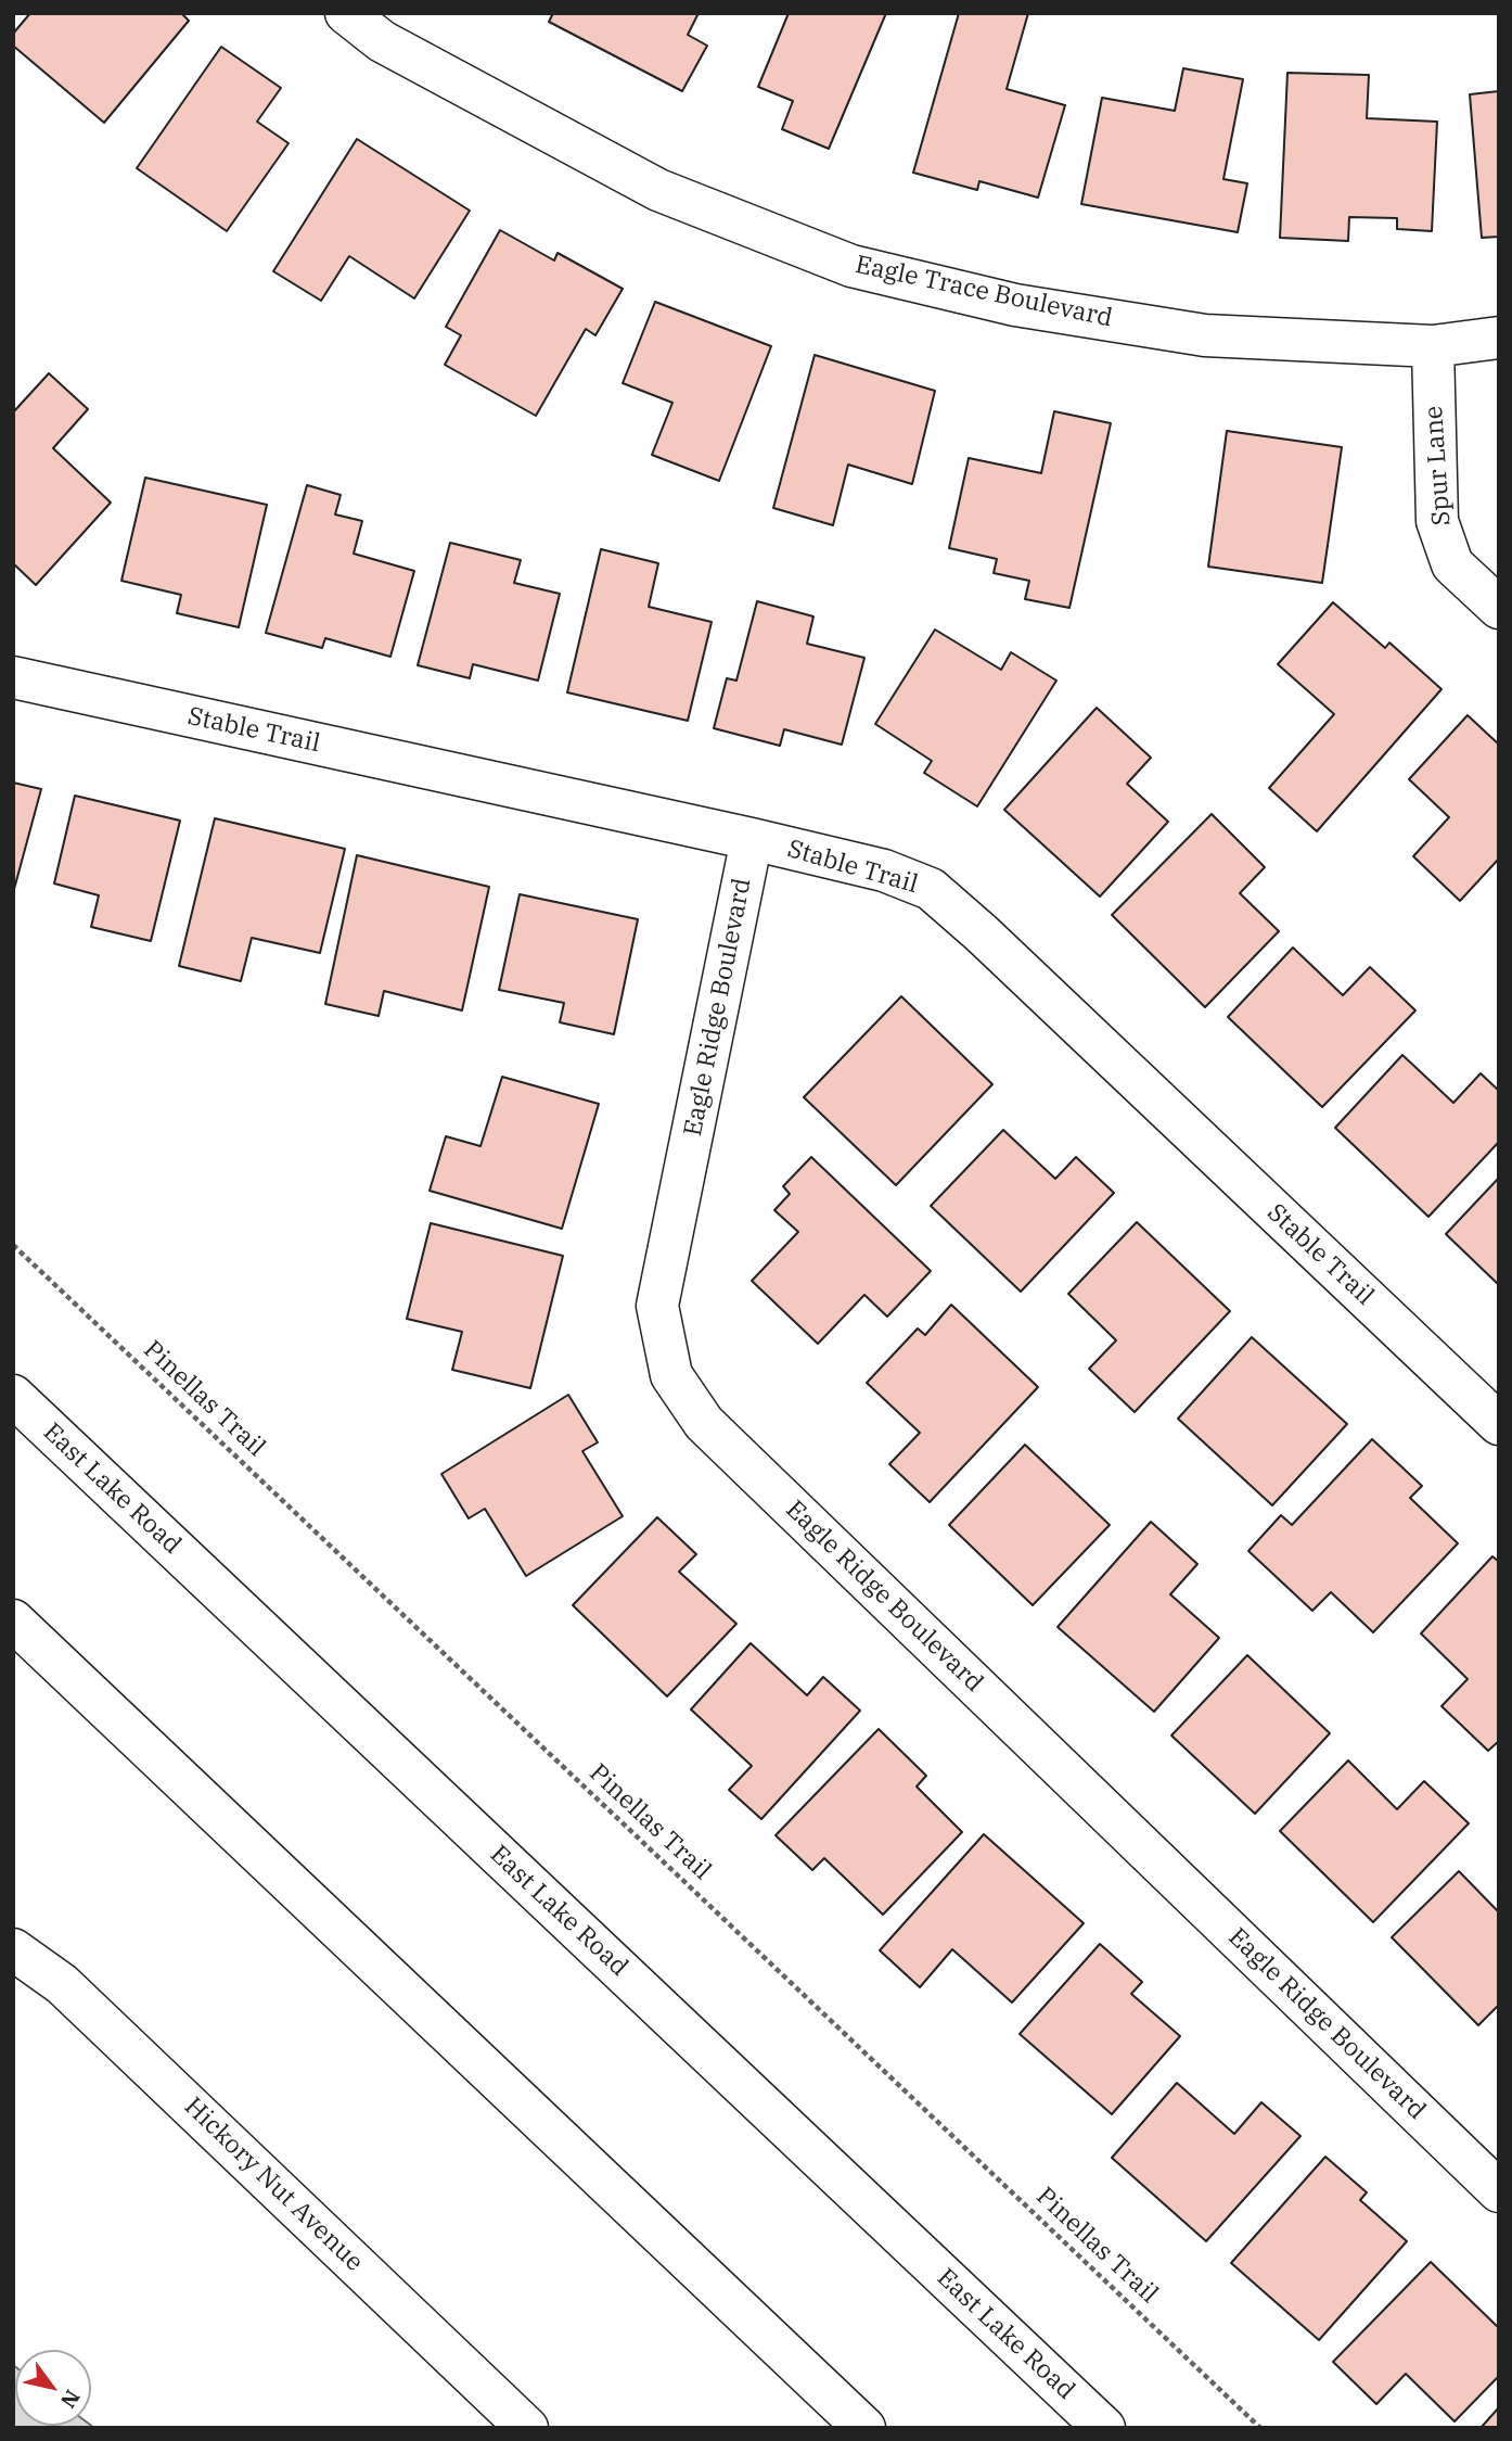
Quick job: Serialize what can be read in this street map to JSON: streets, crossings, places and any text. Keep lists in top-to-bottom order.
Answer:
{
  "streets": {
    "street": [
      "Eagle Trace Boulevard",
      "Spur Lane",
      "Stable Trail",
      "Eagle Ridge Boulevard",
      "East Lake Road",
      "Hickory Nut Avenue"
    ],
    "path": ["Pinellas Trail"]
  },
  "crossings": [
    ["Eagle Trace Boulevard", "Spur Lane"],
    ["Stable Trail", "Eagle Ridge Boulevard"]
  ],
  "north": "bottom right"
}
